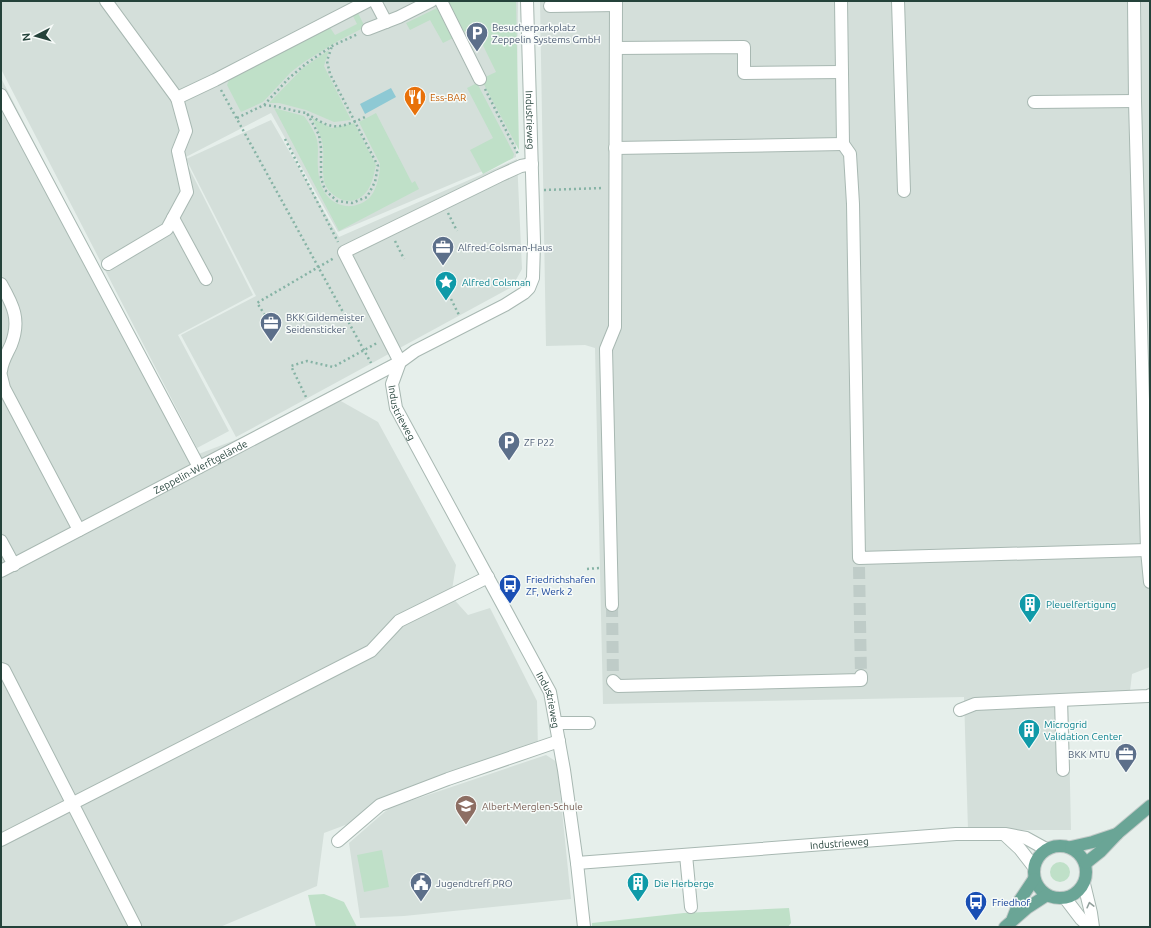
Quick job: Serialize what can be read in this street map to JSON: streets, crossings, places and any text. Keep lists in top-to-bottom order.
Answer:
{
  "streets": {
    "street": ["Industrieweg", "Zeppelin-Werftgelände"]
  },
  "crossings": [
    ["Industrieweg", "Zeppelin-Werftgelände"]
  ],
  "places": {
    "parking": ["Besucherparkplatz Zeppelin Systems GmbH", "ZF P22"],
    "restaurant": ["Ess-BAR"],
    "office": ["Alfred-Colsman-Haus", "BKK Gildemeister Seidensticker", "BKK MTU"],
    "place": ["Alfred Colsman"],
    "bus stop": ["Friedrichshafen ZF, Werk 2", "Friedhof"],
    "building": ["Pleuelfertigung", "Microgrid Validation Center", "Die Herberge"],
    "school or university": ["Albert-Merglen-Schule"],
    "public building": ["Jugendtreff PRO"]
  },
  "north": "left"
}
